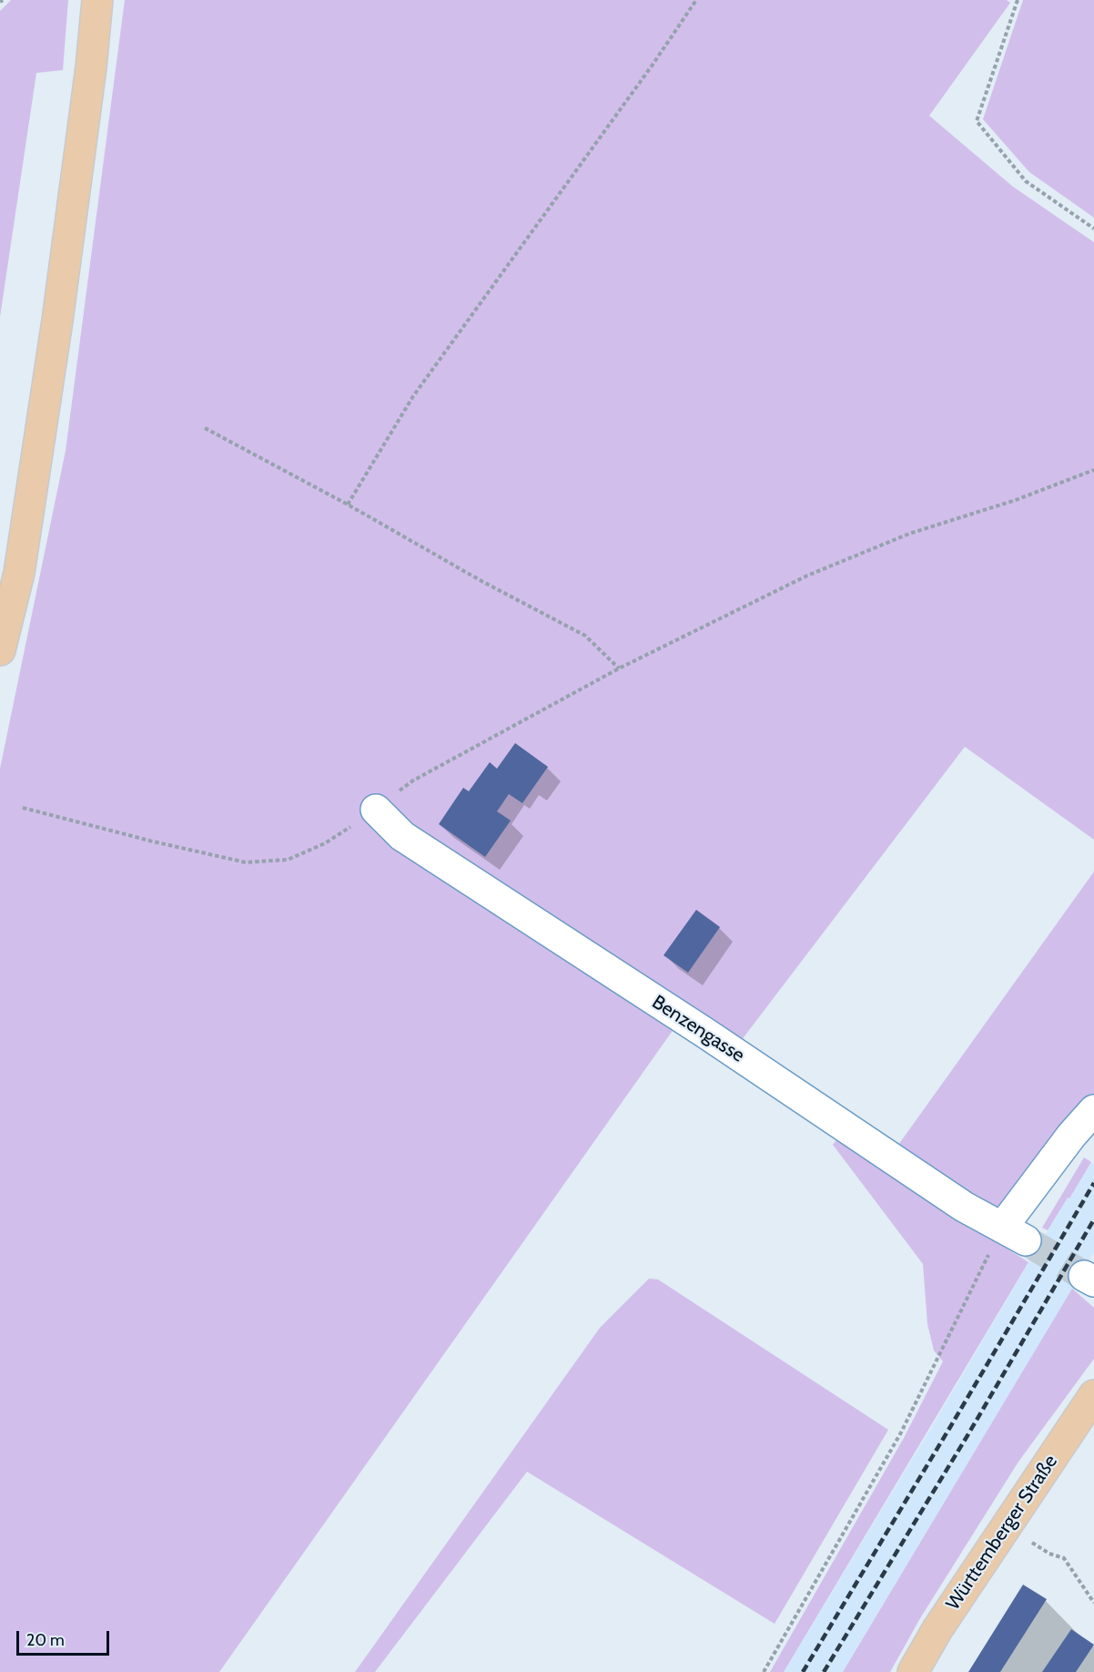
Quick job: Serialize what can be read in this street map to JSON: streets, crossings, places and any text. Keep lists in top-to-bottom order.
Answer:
{
  "streets": {
    "main road": ["Württemberger Straße"],
    "lane": ["Benzengasse"]
  },
  "scale_bar": "20 m"
}
